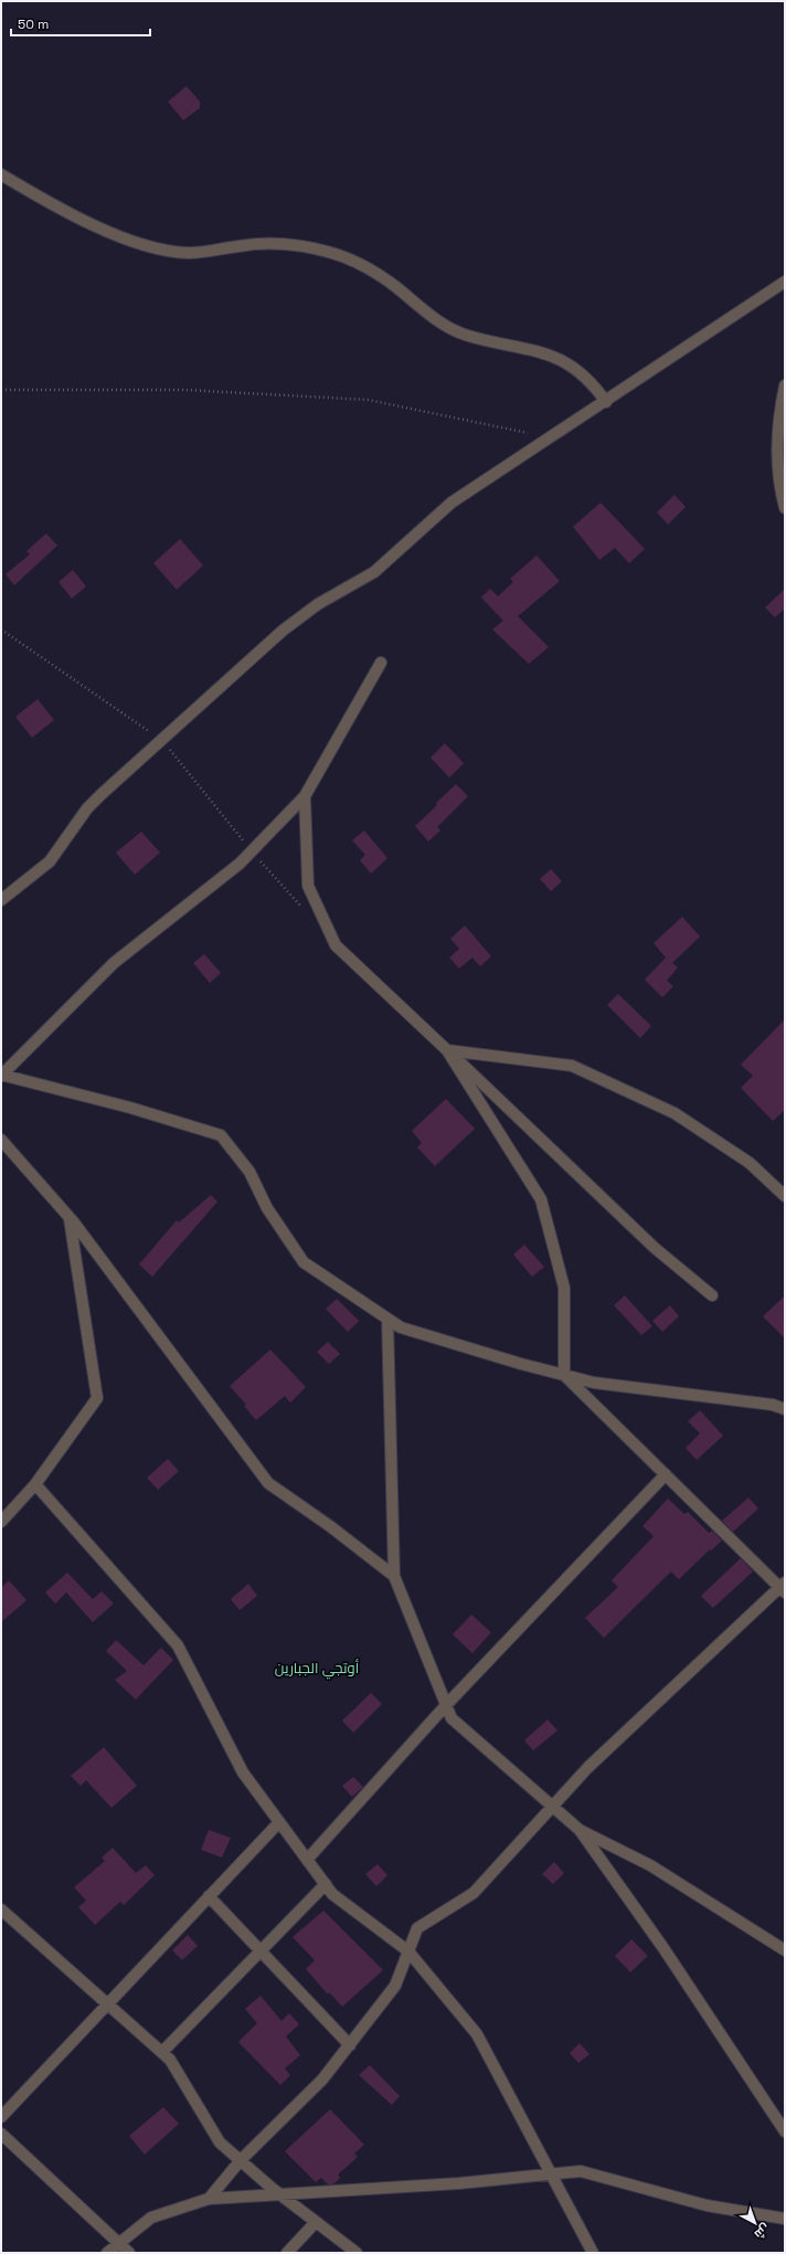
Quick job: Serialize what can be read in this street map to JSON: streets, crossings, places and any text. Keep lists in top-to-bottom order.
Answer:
{
  "districts": ["أوتجي الجبارين"],
  "scale_bar": "50 m",
  "north": "bottom right"
}
